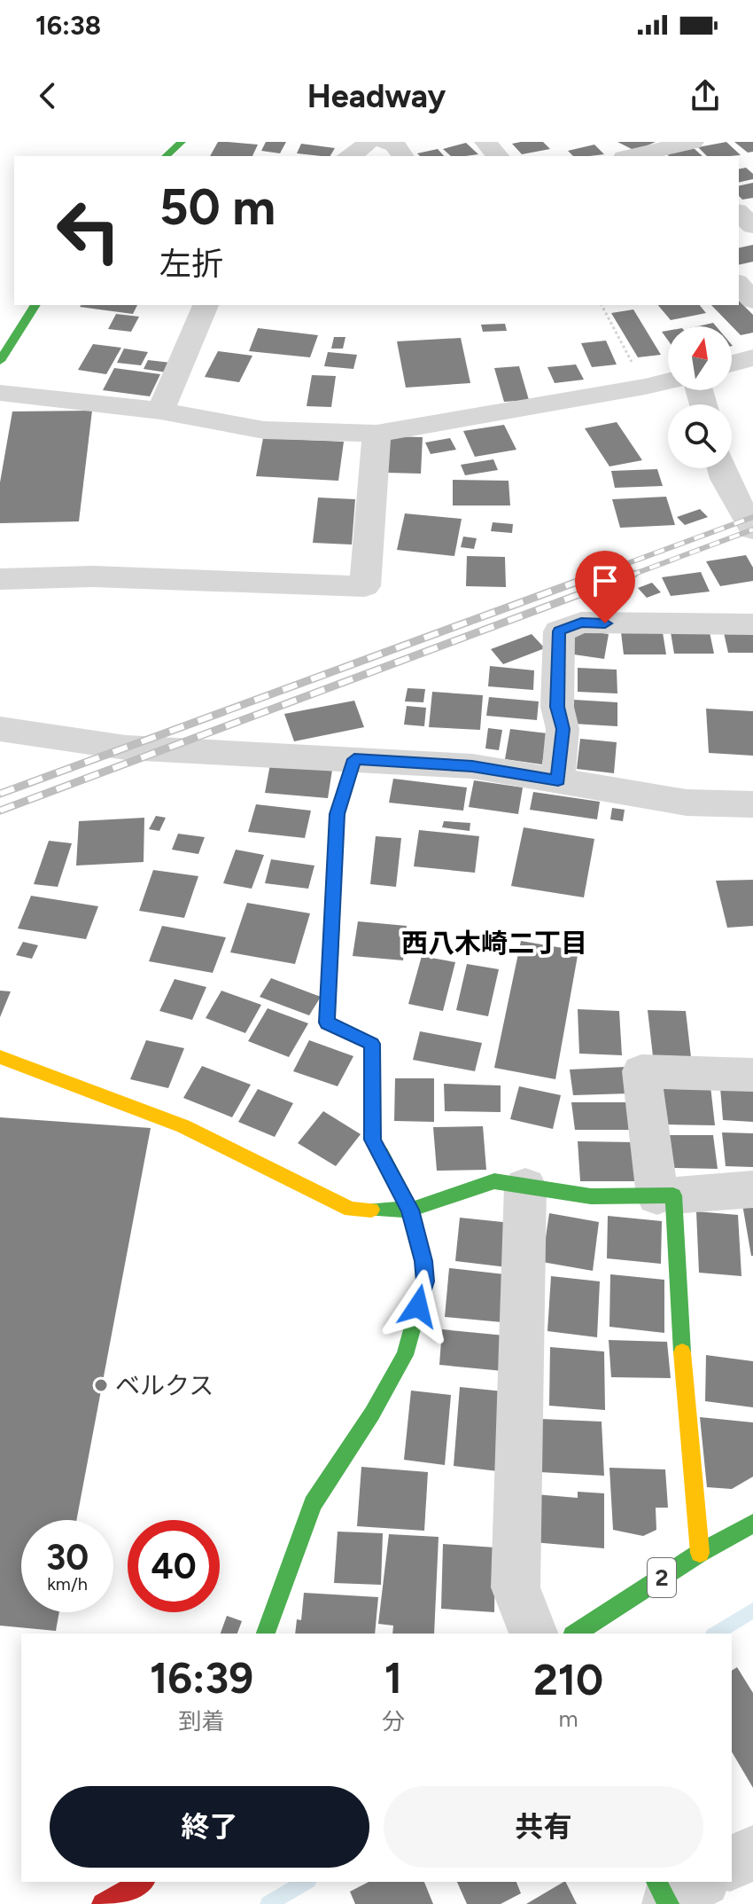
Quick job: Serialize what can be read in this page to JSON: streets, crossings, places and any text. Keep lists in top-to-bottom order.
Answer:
{
  "streets": {
    "main road": ["2"]
  },
  "districts": ["西八木崎二丁目"],
  "places": ["ベルクス"],
  "north": "top",
  "page": {
    "status": "16:38",
    "header": "Headway",
    "turn": ["50 m", "左折"],
    "speed": "30 km/h",
    "limit": "40",
    "eta": [
      "16:39",
      "到着",
      "1",
      "分",
      "210",
      "m"
    ],
    "buttons": ["終了", "共有"]
  }
}
